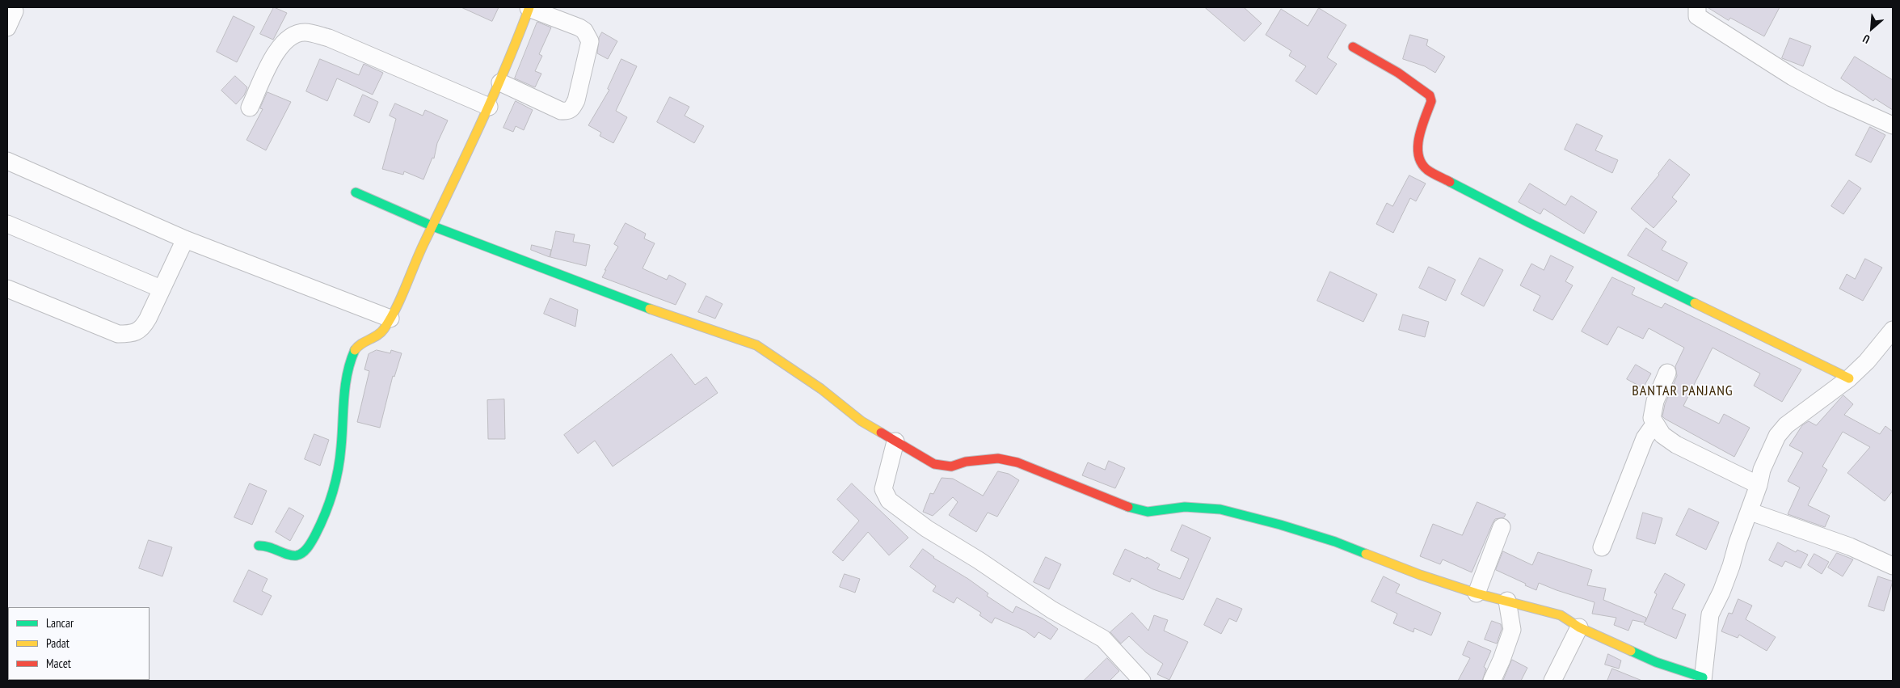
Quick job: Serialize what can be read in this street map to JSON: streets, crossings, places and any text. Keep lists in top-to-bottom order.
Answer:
{
  "districts": ["BANTAR PANJANG"],
  "legend": ["Lancar", "Padat", "Macet"],
  "north": "bottom left"
}
